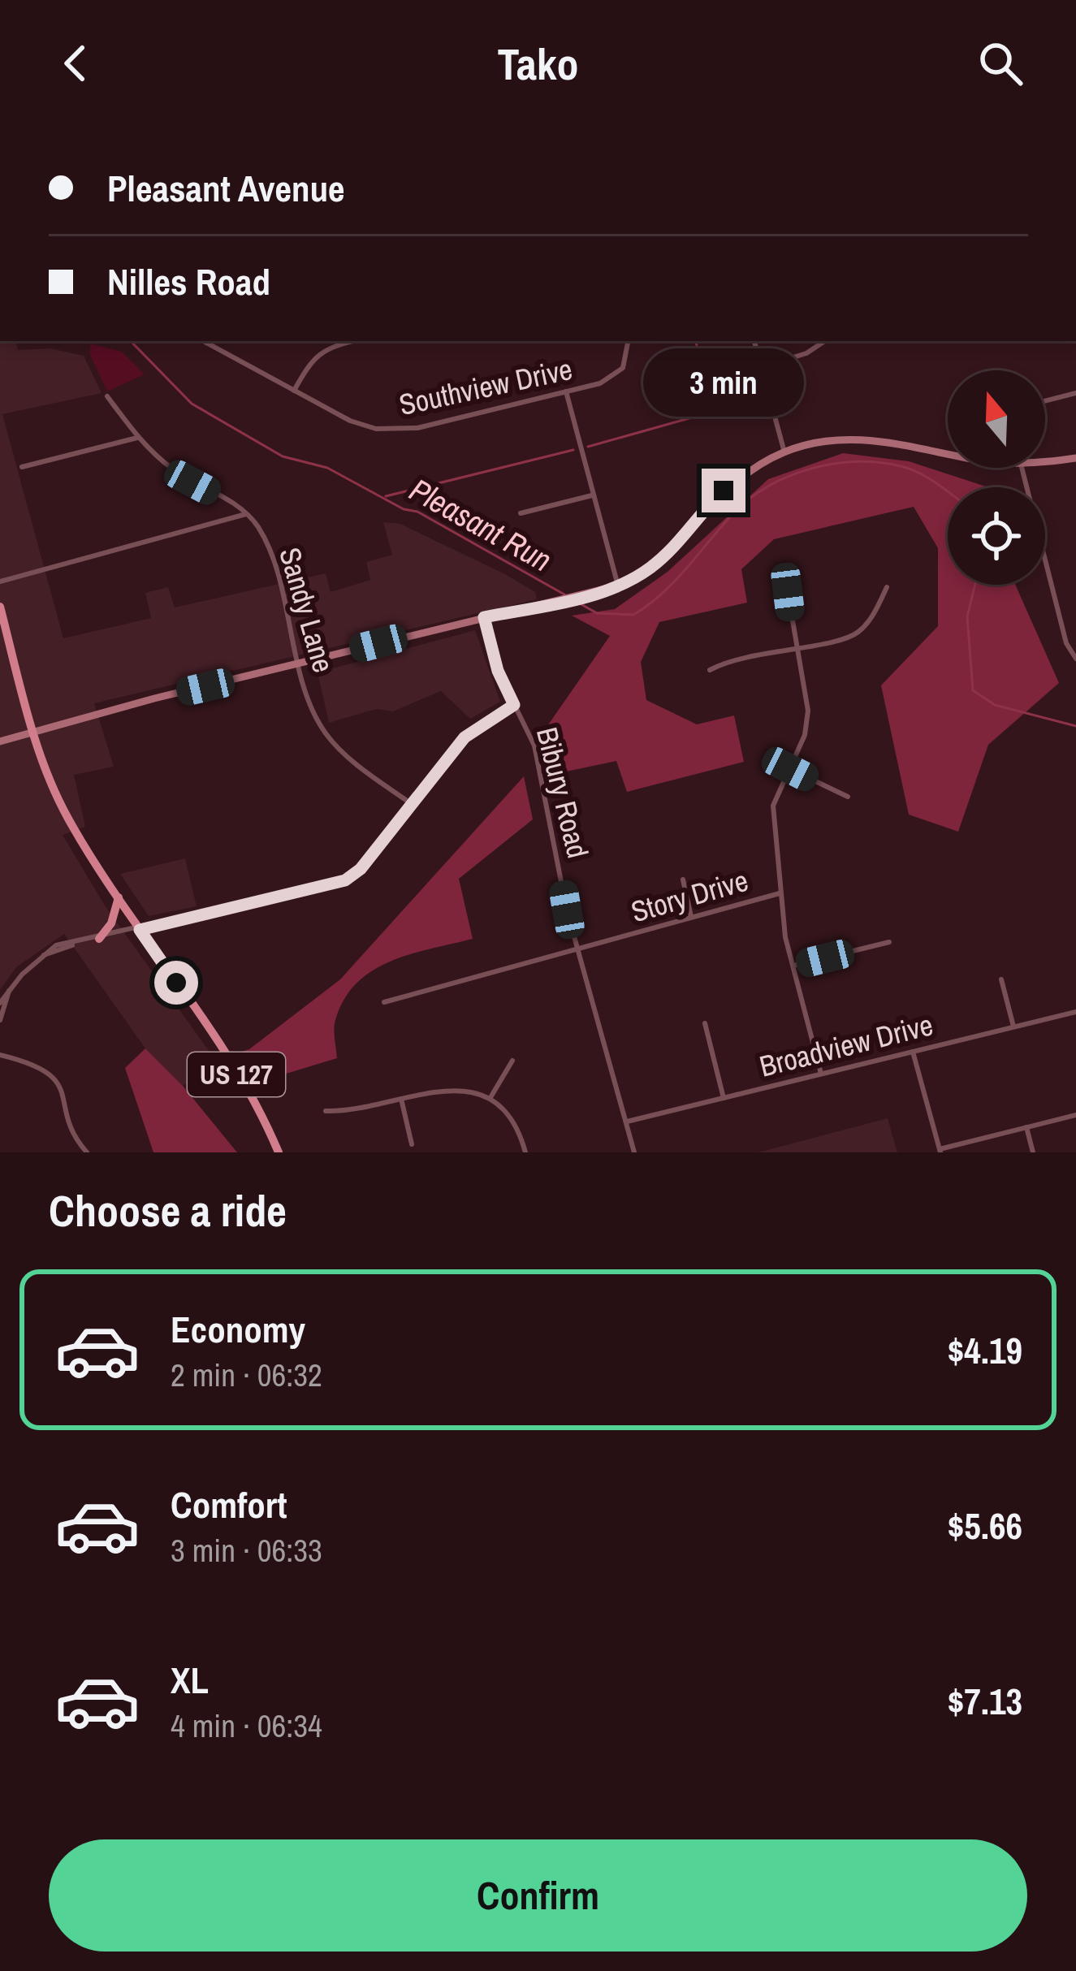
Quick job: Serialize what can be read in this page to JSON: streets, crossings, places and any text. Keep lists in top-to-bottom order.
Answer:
{
  "streets": {
    "main road": ["US 127"],
    "street": [
      "Southview Drive",
      "Sandy Lane",
      "Bibury Road",
      "Story Drive",
      "Broadview Drive"
    ]
  },
  "crossings": [
    ["Bibury Road", "Story Drive"],
    ["Bibury Road", "Broadview Drive"]
  ],
  "water": ["Pleasant Run"],
  "north": "top",
  "page": {
    "header": "Tako",
    "banner": ["Pleasant Avenue", "Nilles Road"],
    "bubble": "3 min",
    "heading": "Choose a ride",
    "list": [
      {
        "name": "Economy",
        "note": "2 min · 06:32",
        "value": "$4.19"
      },
      {
        "name": "Comfort",
        "note": "3 min · 06:33",
        "value": "$5.66"
      },
      {
        "name": "XL",
        "note": "4 min · 06:34",
        "value": "$7.13"
      }
    ],
    "buttons": "Confirm"
  }
}
